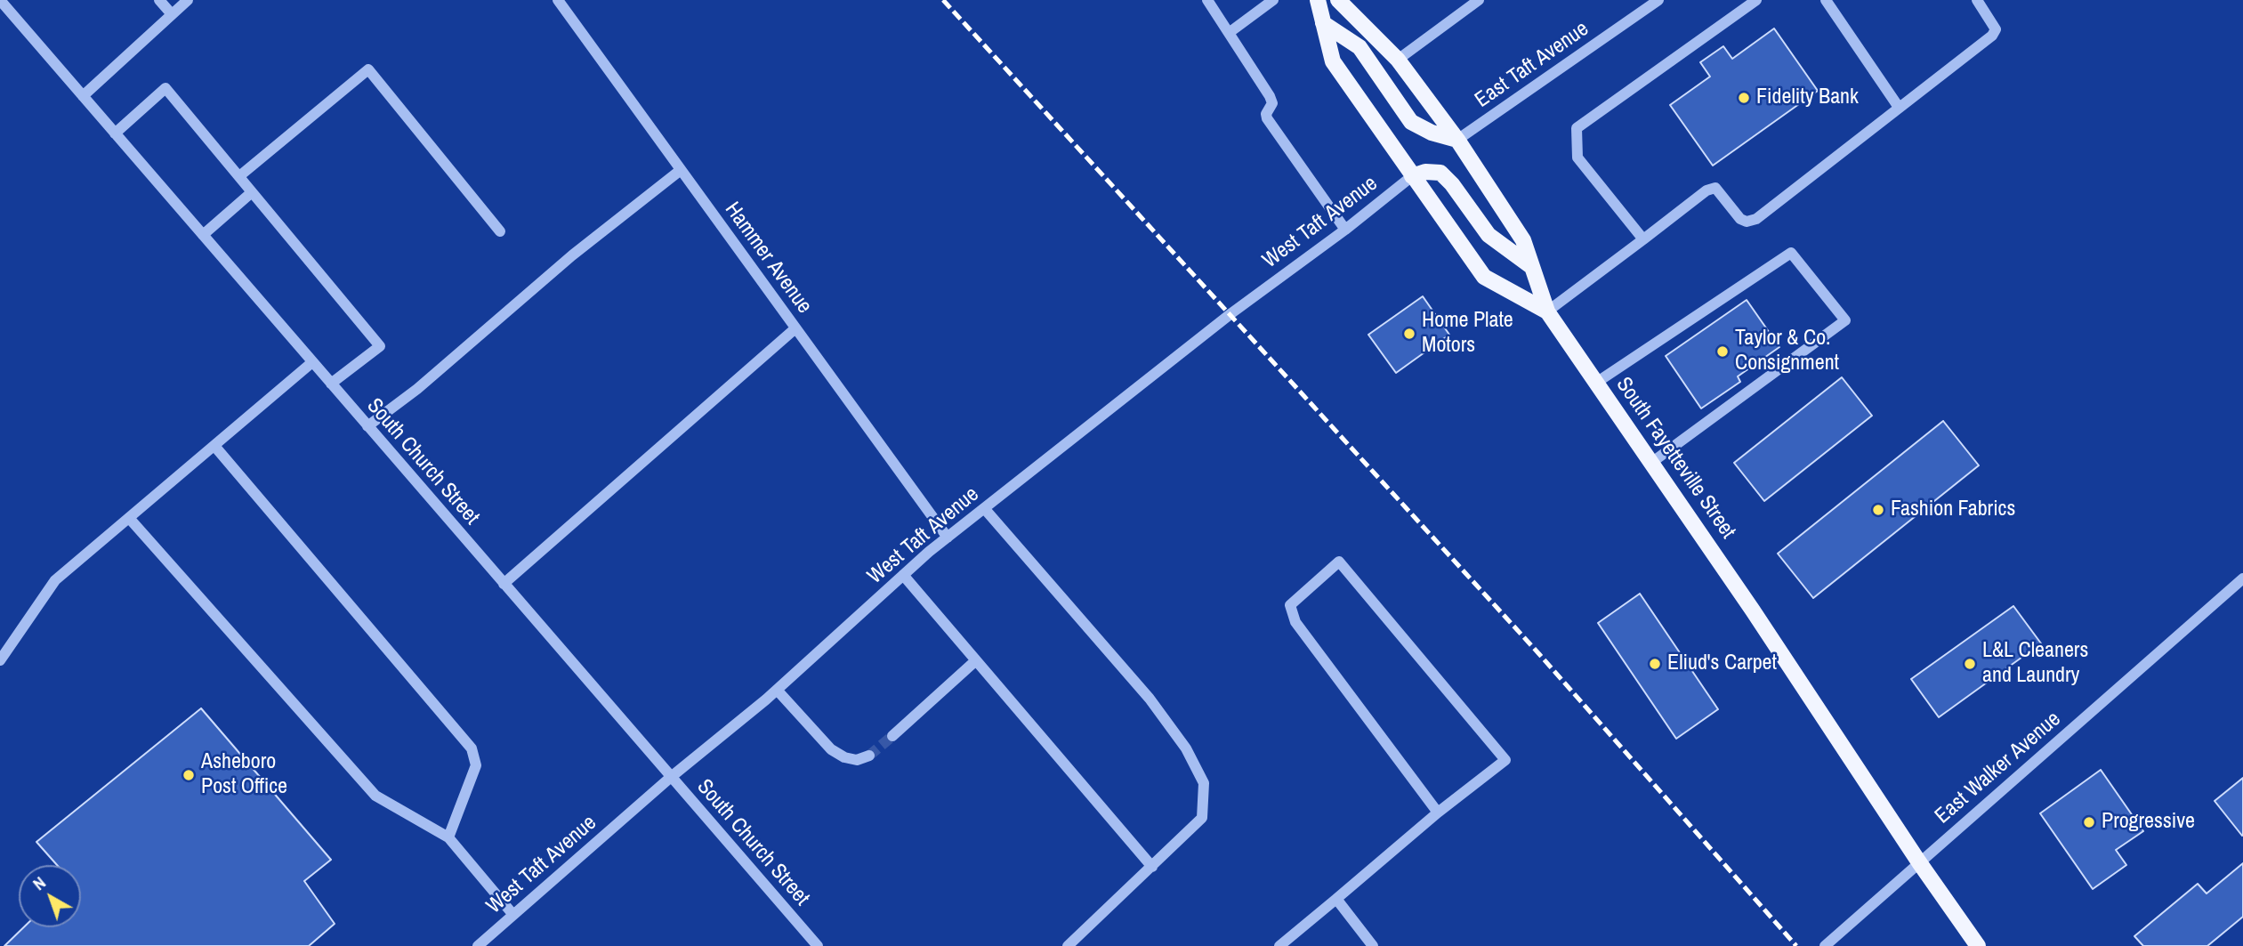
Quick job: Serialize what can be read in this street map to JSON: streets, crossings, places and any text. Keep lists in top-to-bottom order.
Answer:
{
  "streets": {
    "main road": ["South Fayetteville Street"],
    "street": [
      "East Taft Avenue",
      "West Taft Avenue",
      "Hammer Avenue",
      "South Church Street",
      "East Walker Avenue"
    ]
  },
  "crossings": [
    ["East Taft Avenue", "South Fayetteville Street"],
    ["West Taft Avenue", "Hammer Avenue"],
    ["West Taft Avenue", "South Church Street"],
    ["South Fayetteville Street", "East Walker Avenue"]
  ],
  "places": [
    "Fidelity Bank",
    "Home Plate Motors",
    "Taylor & Co. Consignment",
    "Fashion Fabrics",
    "Eliud's Carpet",
    "L&L Cleaners and Laundry",
    "Asheboro Post Office",
    "Progressive"
  ],
  "north": "top left"
}
